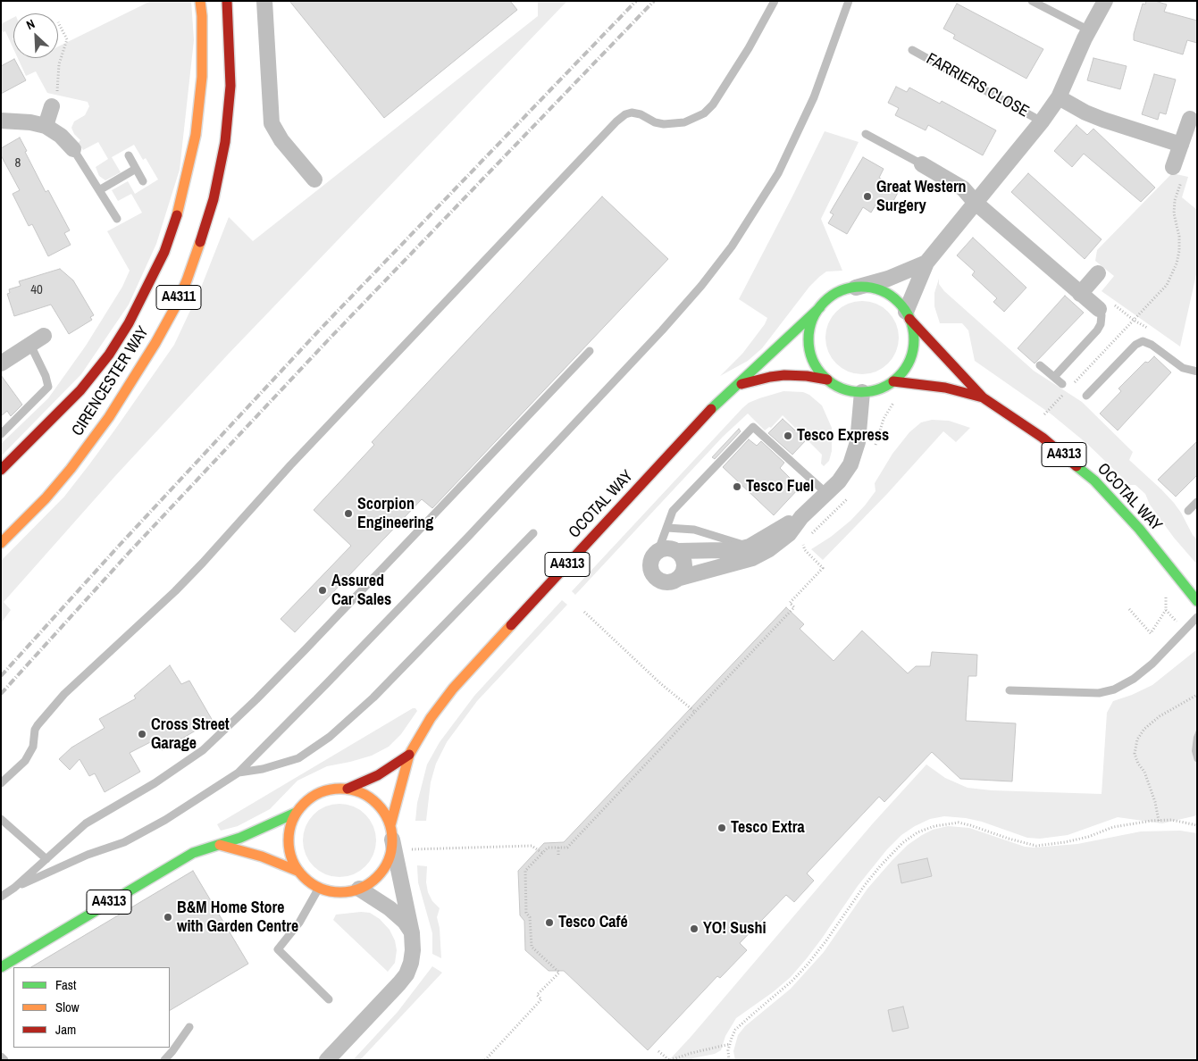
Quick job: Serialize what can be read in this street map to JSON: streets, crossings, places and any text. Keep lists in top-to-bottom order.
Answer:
{
  "streets": {
    "main road": [
      "A4311",
      "CIRENCESTER WAY",
      "A4313",
      "OCOTAL WAY"
    ],
    "street": ["FARRIERS CLOSE"]
  },
  "crossings": [
    ["FARRIERS CLOSE", "A4313"],
    ["FARRIERS CLOSE", "OCOTAL WAY"],
    ["A4313", "OCOTAL WAY"]
  ],
  "places": [
    "Great Western Surgery",
    "Tesco Express",
    "Tesco Fuel",
    "Scorpion Engineering",
    "Assured Car Sales",
    "Cross Street Garage",
    "Tesco Extra",
    "B&M Home Store with Garden Centre",
    "Tesco Café",
    "YO! Sushi"
  ],
  "house_numbers": ["8", "40"],
  "legend": ["Fast", "Slow", "Jam"],
  "north": "top left"
}
